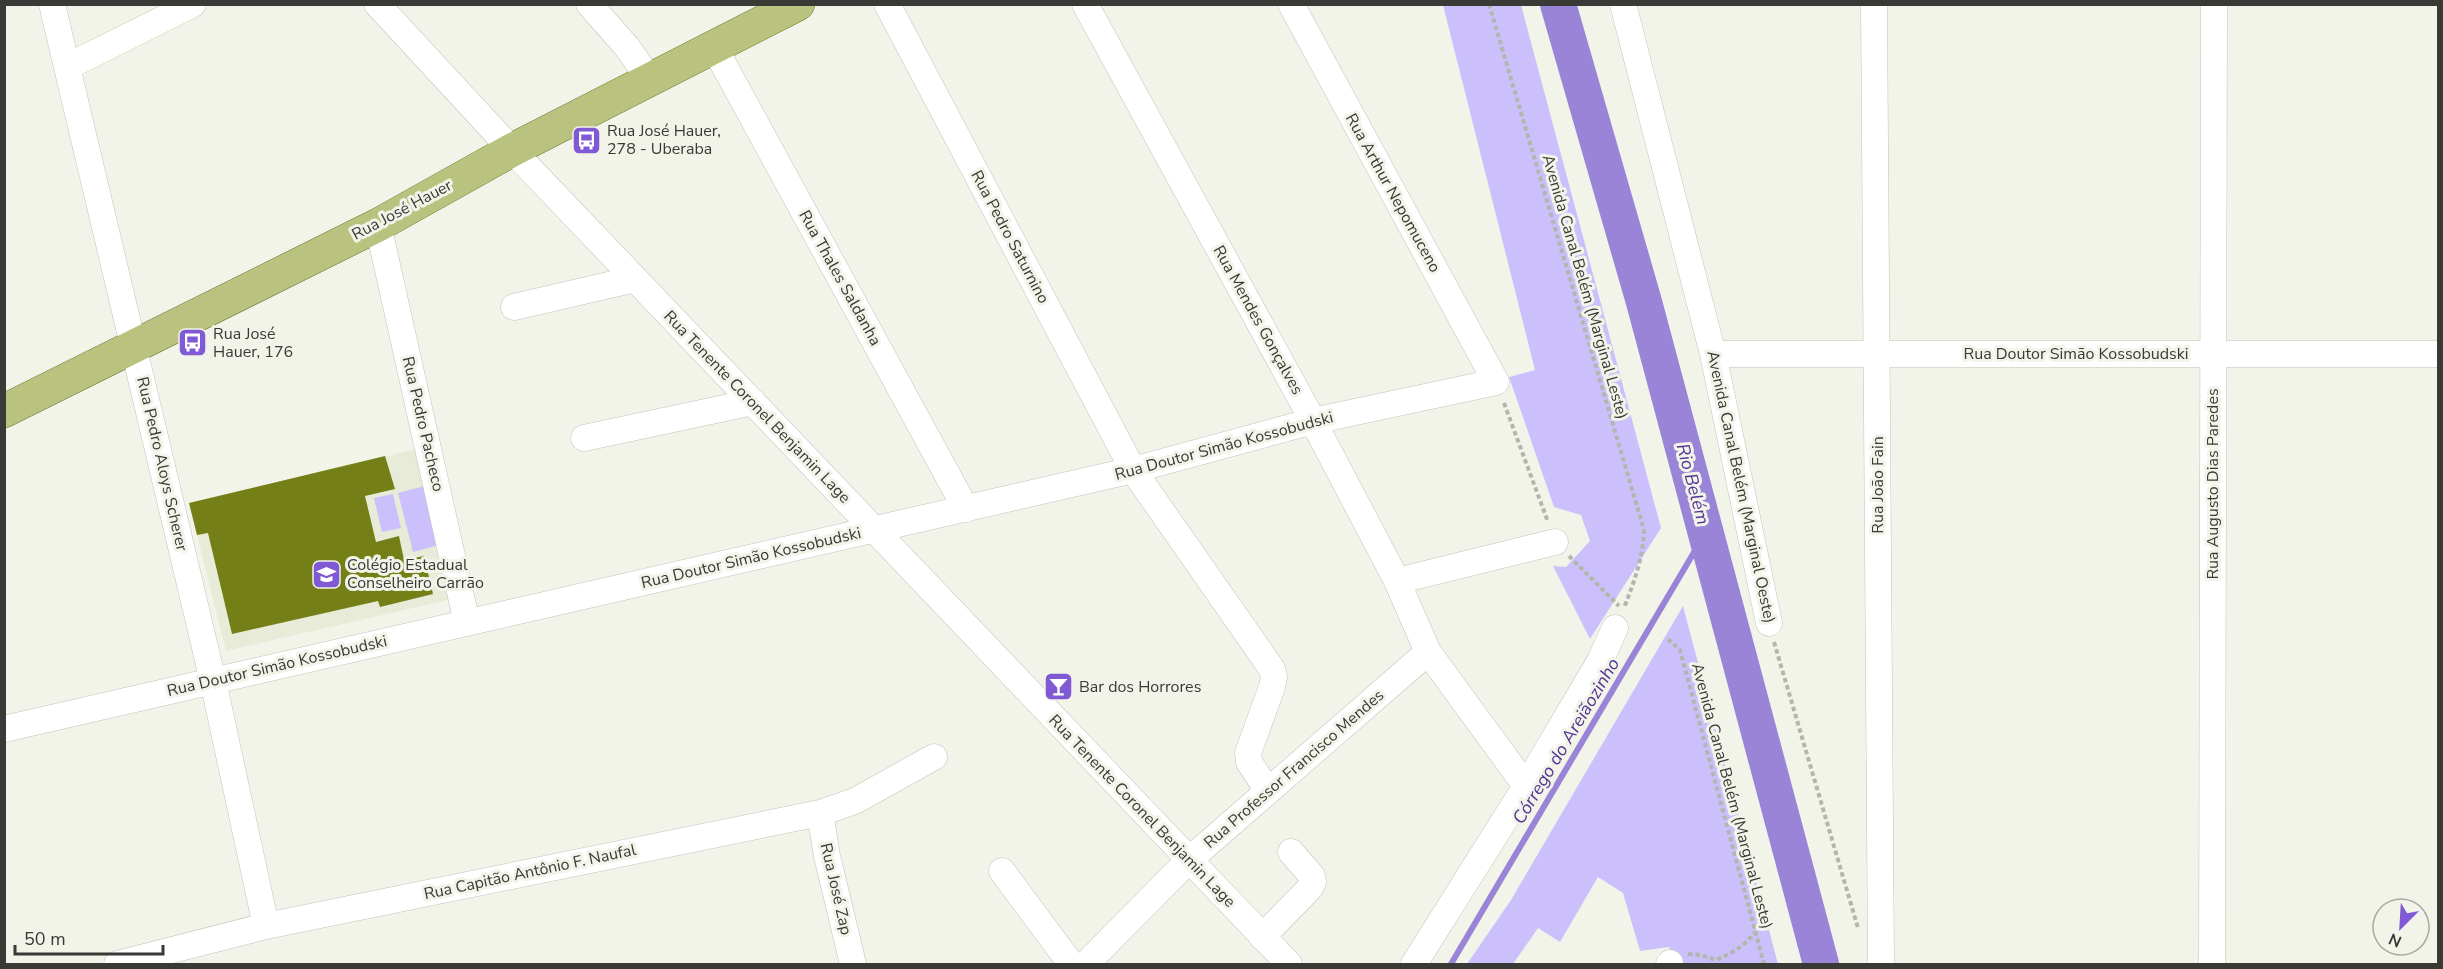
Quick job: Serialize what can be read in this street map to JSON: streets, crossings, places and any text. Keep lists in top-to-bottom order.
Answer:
{
  "streets": {
    "main road": ["Rua José Hauer"],
    "street": [
      "Rua Arthur Nepomuceno",
      "Rua Pedro Saturnino",
      "Rua Thales Saldanha",
      "Rua Mendes Gonçalves",
      "Rua Doutor Simão Kossobudski",
      "Rua Tenente Coronel Benjamin Lage",
      "Rua Pedro Pacheco",
      "Rua Pedro Aloys Scherer",
      "Rua Augusto Dias Paredes",
      "Rua João Fain",
      "Avenida Canal Belém (Marginal Oeste)",
      "Rua Professor Francisco Mendes",
      "Rua Capitão Antônio F. Naufal",
      "Rua José Zap"
    ],
    "path": ["Avenida Canal Belém (Marginal Leste)"]
  },
  "crossings": [
    ["Rua Arthur Nepomuceno", "Rua Doutor Simão Kossobudski"],
    ["Rua José Hauer", "Rua Thales Saldanha"],
    ["Rua José Hauer", "Rua Tenente Coronel Benjamin Lage"],
    ["Rua José Hauer", "Rua Pedro Pacheco"],
    ["Rua José Hauer", "Rua Pedro Aloys Scherer"],
    ["Rua Pedro Saturnino", "Rua Doutor Simão Kossobudski"],
    ["Rua Pedro Saturnino", "Rua Professor Francisco Mendes"],
    ["Rua Thales Saldanha", "Rua Doutor Simão Kossobudski"],
    ["Rua Mendes Gonçalves", "Rua Doutor Simão Kossobudski"],
    ["Rua Mendes Gonçalves", "Rua Professor Francisco Mendes"],
    ["Rua Doutor Simão Kossobudski", "Rua Tenente Coronel Benjamin Lage"],
    ["Rua Doutor Simão Kossobudski", "Rua Pedro Pacheco"],
    ["Rua Doutor Simão Kossobudski", "Rua Pedro Aloys Scherer"],
    ["Rua Doutor Simão Kossobudski", "Rua Augusto Dias Paredes"],
    ["Rua Doutor Simão Kossobudski", "Rua João Fain"],
    ["Rua Doutor Simão Kossobudski", "Avenida Canal Belém (Marginal Oeste)"],
    ["Rua Tenente Coronel Benjamin Lage", "Rua Professor Francisco Mendes"],
    ["Rua Pedro Aloys Scherer", "Rua Capitão Antônio F. Naufal"],
    ["Rua Capitão Antônio F. Naufal", "Rua José Zap"]
  ],
  "water": ["Rio Belém", "Córrego do Areiãozinho"],
  "places": {
    "bus stop": ["Rua José Hauer, 278 - Uberaba", "Rua José Hauer, 176"],
    "school or university": ["Colégio Estadual Conselheiro Carrão"],
    "bar": ["Bar dos Horrores"]
  },
  "scale_bar": "50 m",
  "north": "bottom left"
}
